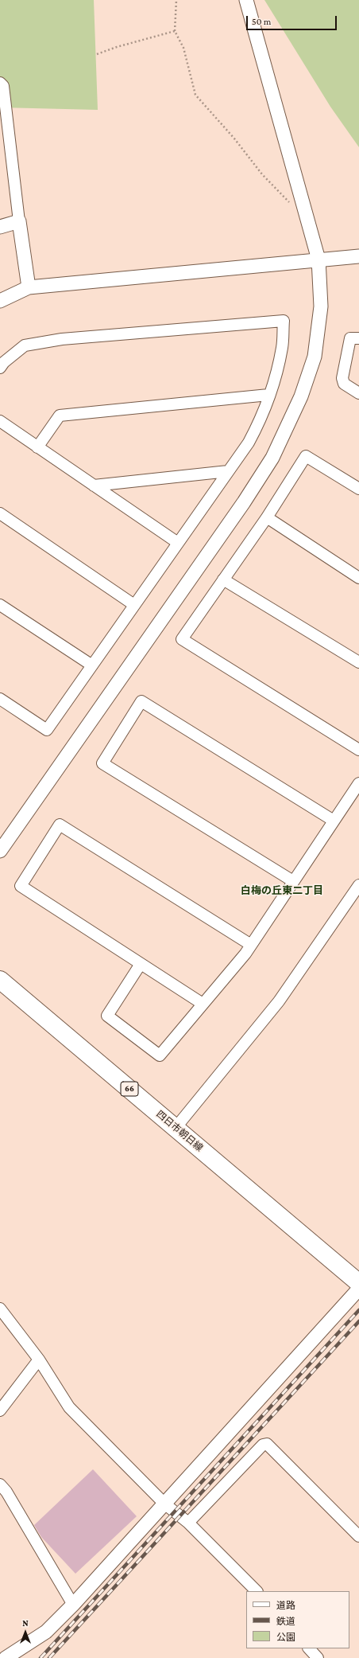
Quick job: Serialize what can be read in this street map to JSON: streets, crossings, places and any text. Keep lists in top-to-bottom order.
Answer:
{
  "streets": {
    "main road": ["66", "四日市朝日線"]
  },
  "districts": ["白梅の丘東二丁目"],
  "legend": ["道路", "鉄道", "公園"],
  "scale_bar": "50 m",
  "north": "top"
}
